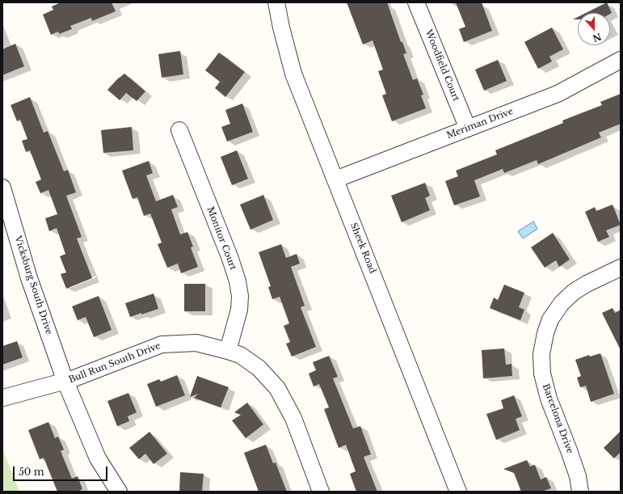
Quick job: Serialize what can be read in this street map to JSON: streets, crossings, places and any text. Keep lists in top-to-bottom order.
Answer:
{
  "streets": {
    "street": [
      "Woodfield Court",
      "Meriman Drive",
      "Monitor Court",
      "Sheek Road",
      "Vicksburg South Drive",
      "Bull Run South Drive",
      "Barcelona Drive"
    ]
  },
  "crossings": [
    ["Woodfield Court", "Meriman Drive"],
    ["Meriman Drive", "Sheek Road"],
    ["Monitor Court", "Bull Run South Drive"],
    ["Vicksburg South Drive", "Bull Run South Drive"]
  ],
  "scale_bar": "50 m",
  "north": "bottom"
}
